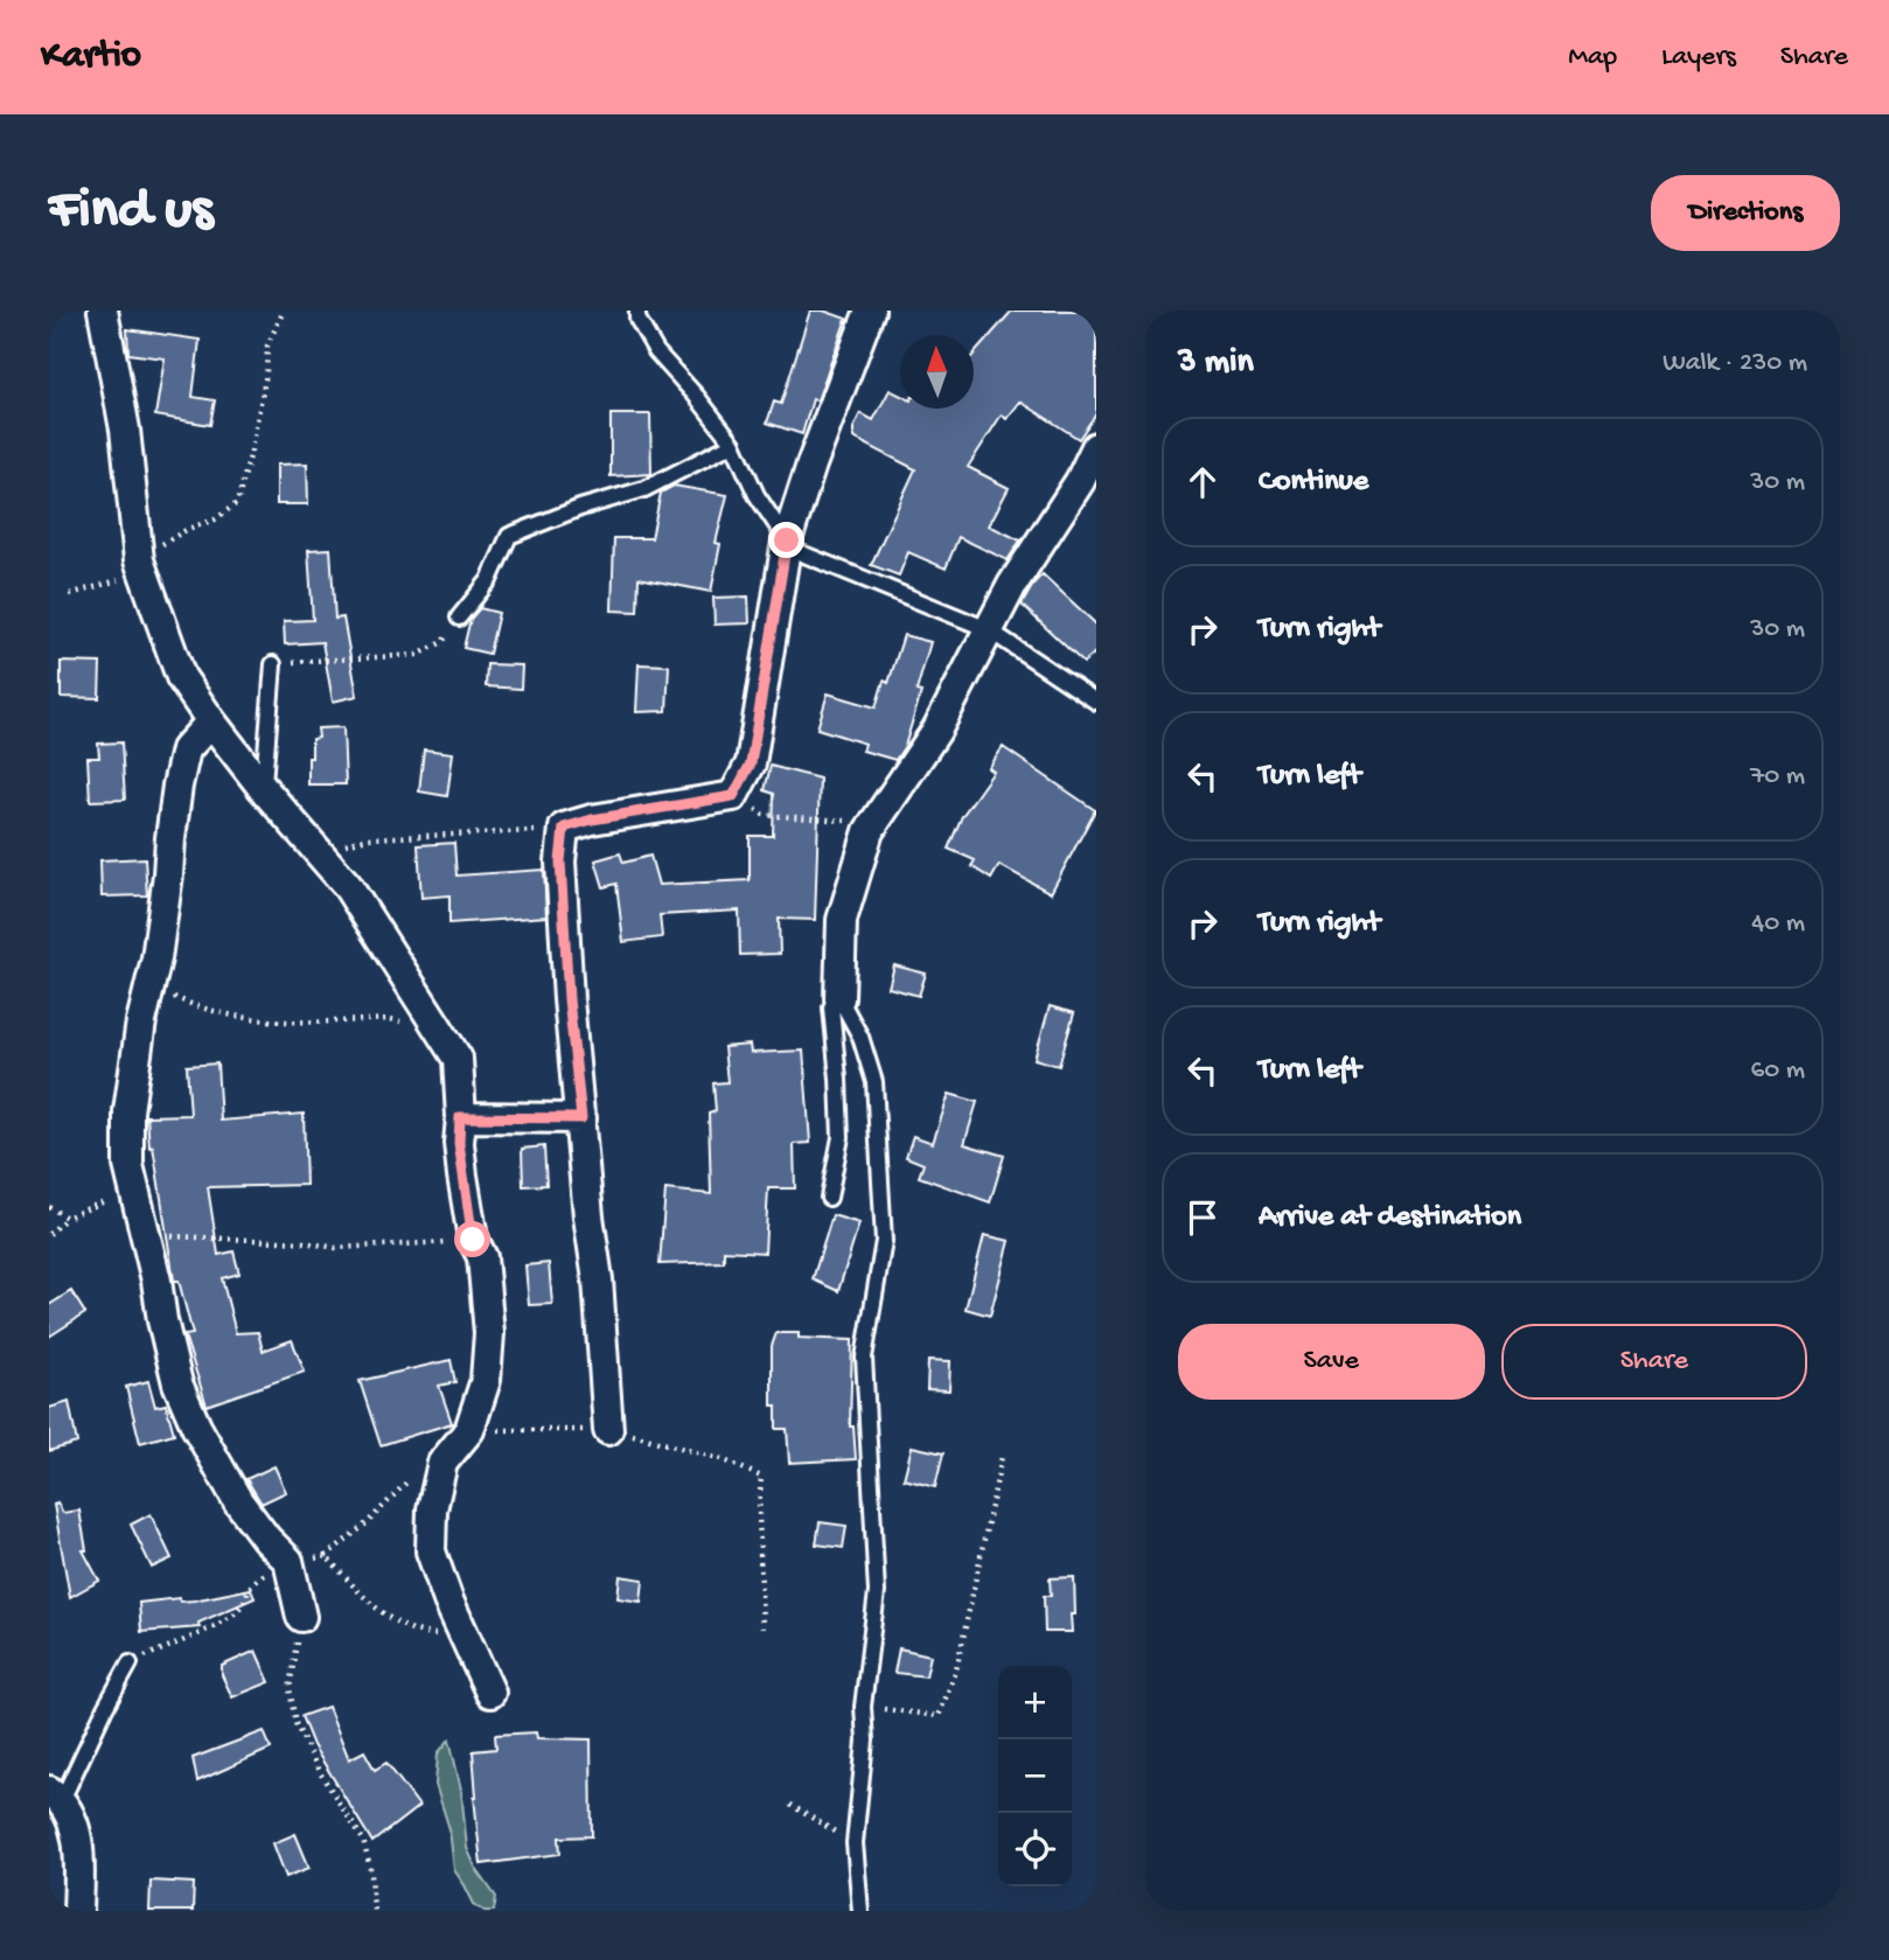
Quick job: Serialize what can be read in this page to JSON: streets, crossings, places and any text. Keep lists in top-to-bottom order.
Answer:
{
  "north": "top",
  "page": {
    "header": "Kartio",
    "nav": ["Map", "Layers", "Share"],
    "buttons": [
      "Directions",
      ["Save", "Share"]
    ],
    "title": "Find us",
    "heading": ["3 min", "Walk · 230 m"],
    "list": [
      ["Continue", "30 m"],
      ["Turn right", "30 m"],
      ["Turn left", "70 m"],
      ["Turn right", "40 m"],
      ["Turn left", "60 m"],
      "Arrive at destination"
    ],
    "map_buttons": ["+", "−"]
  }
}
